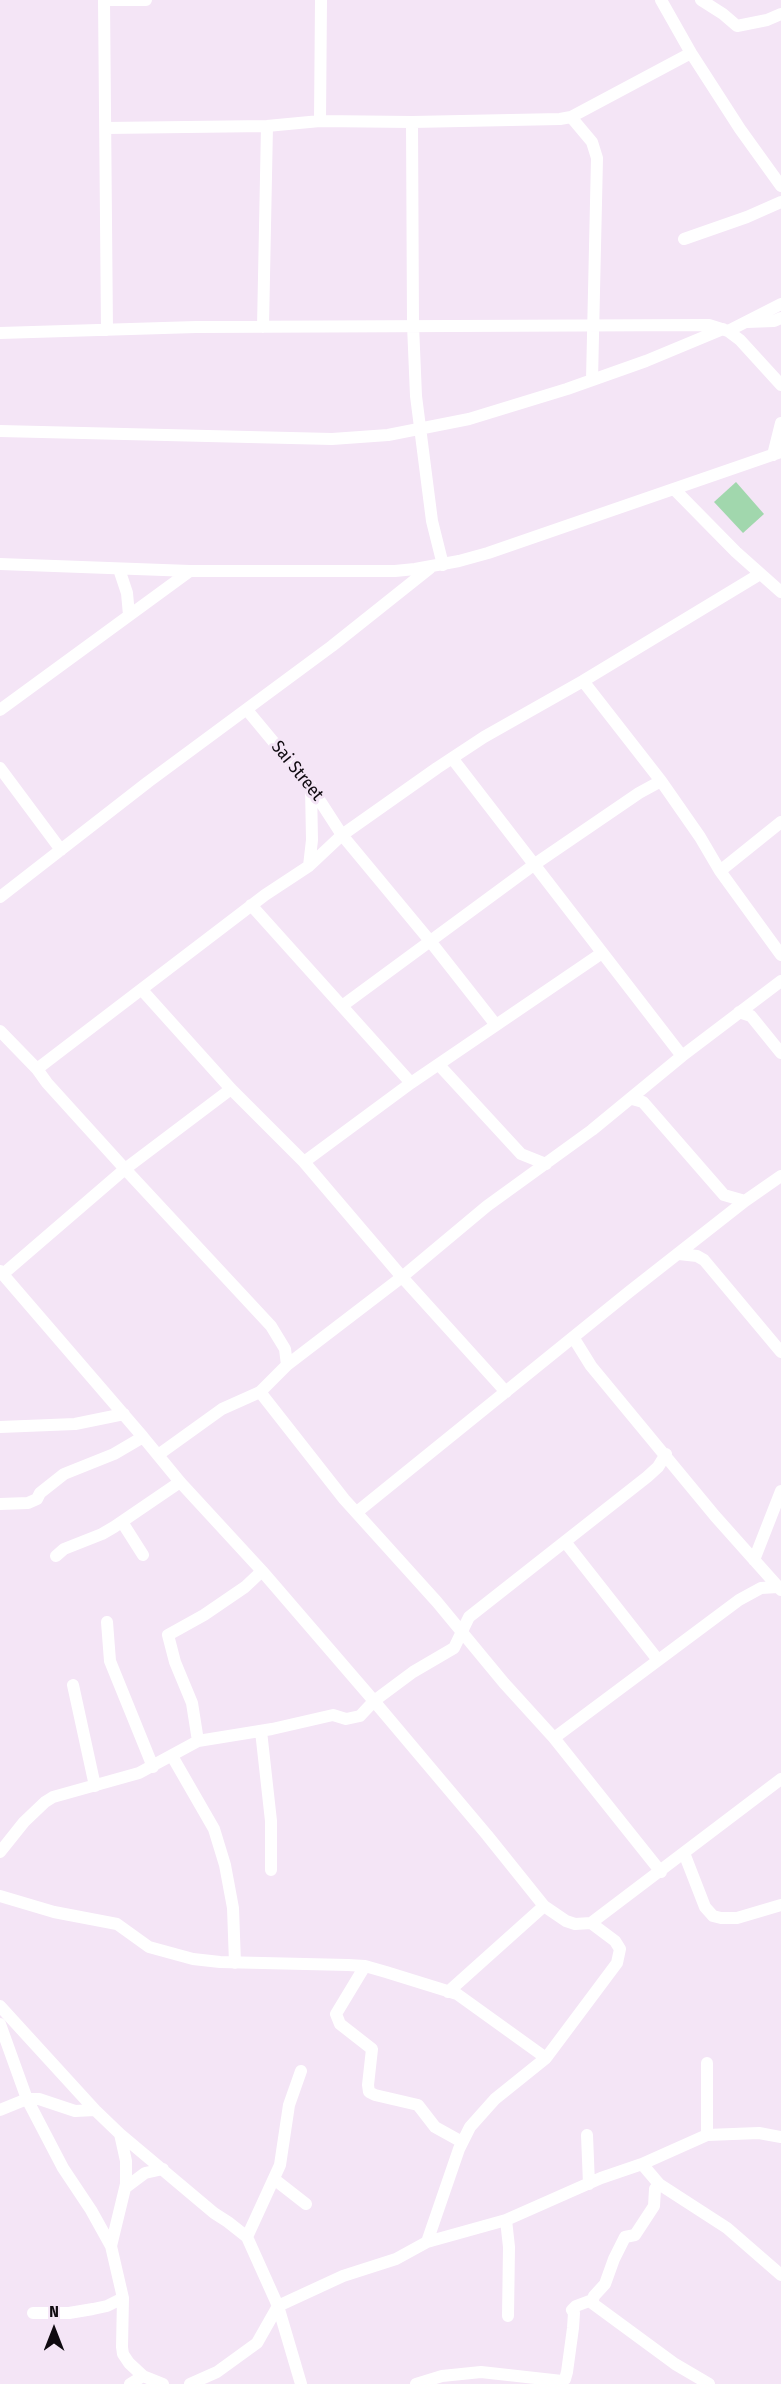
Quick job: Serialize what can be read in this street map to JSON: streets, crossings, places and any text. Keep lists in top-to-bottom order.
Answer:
{
  "streets": {
    "street": ["Sai Street"]
  },
  "north": "top"
}
